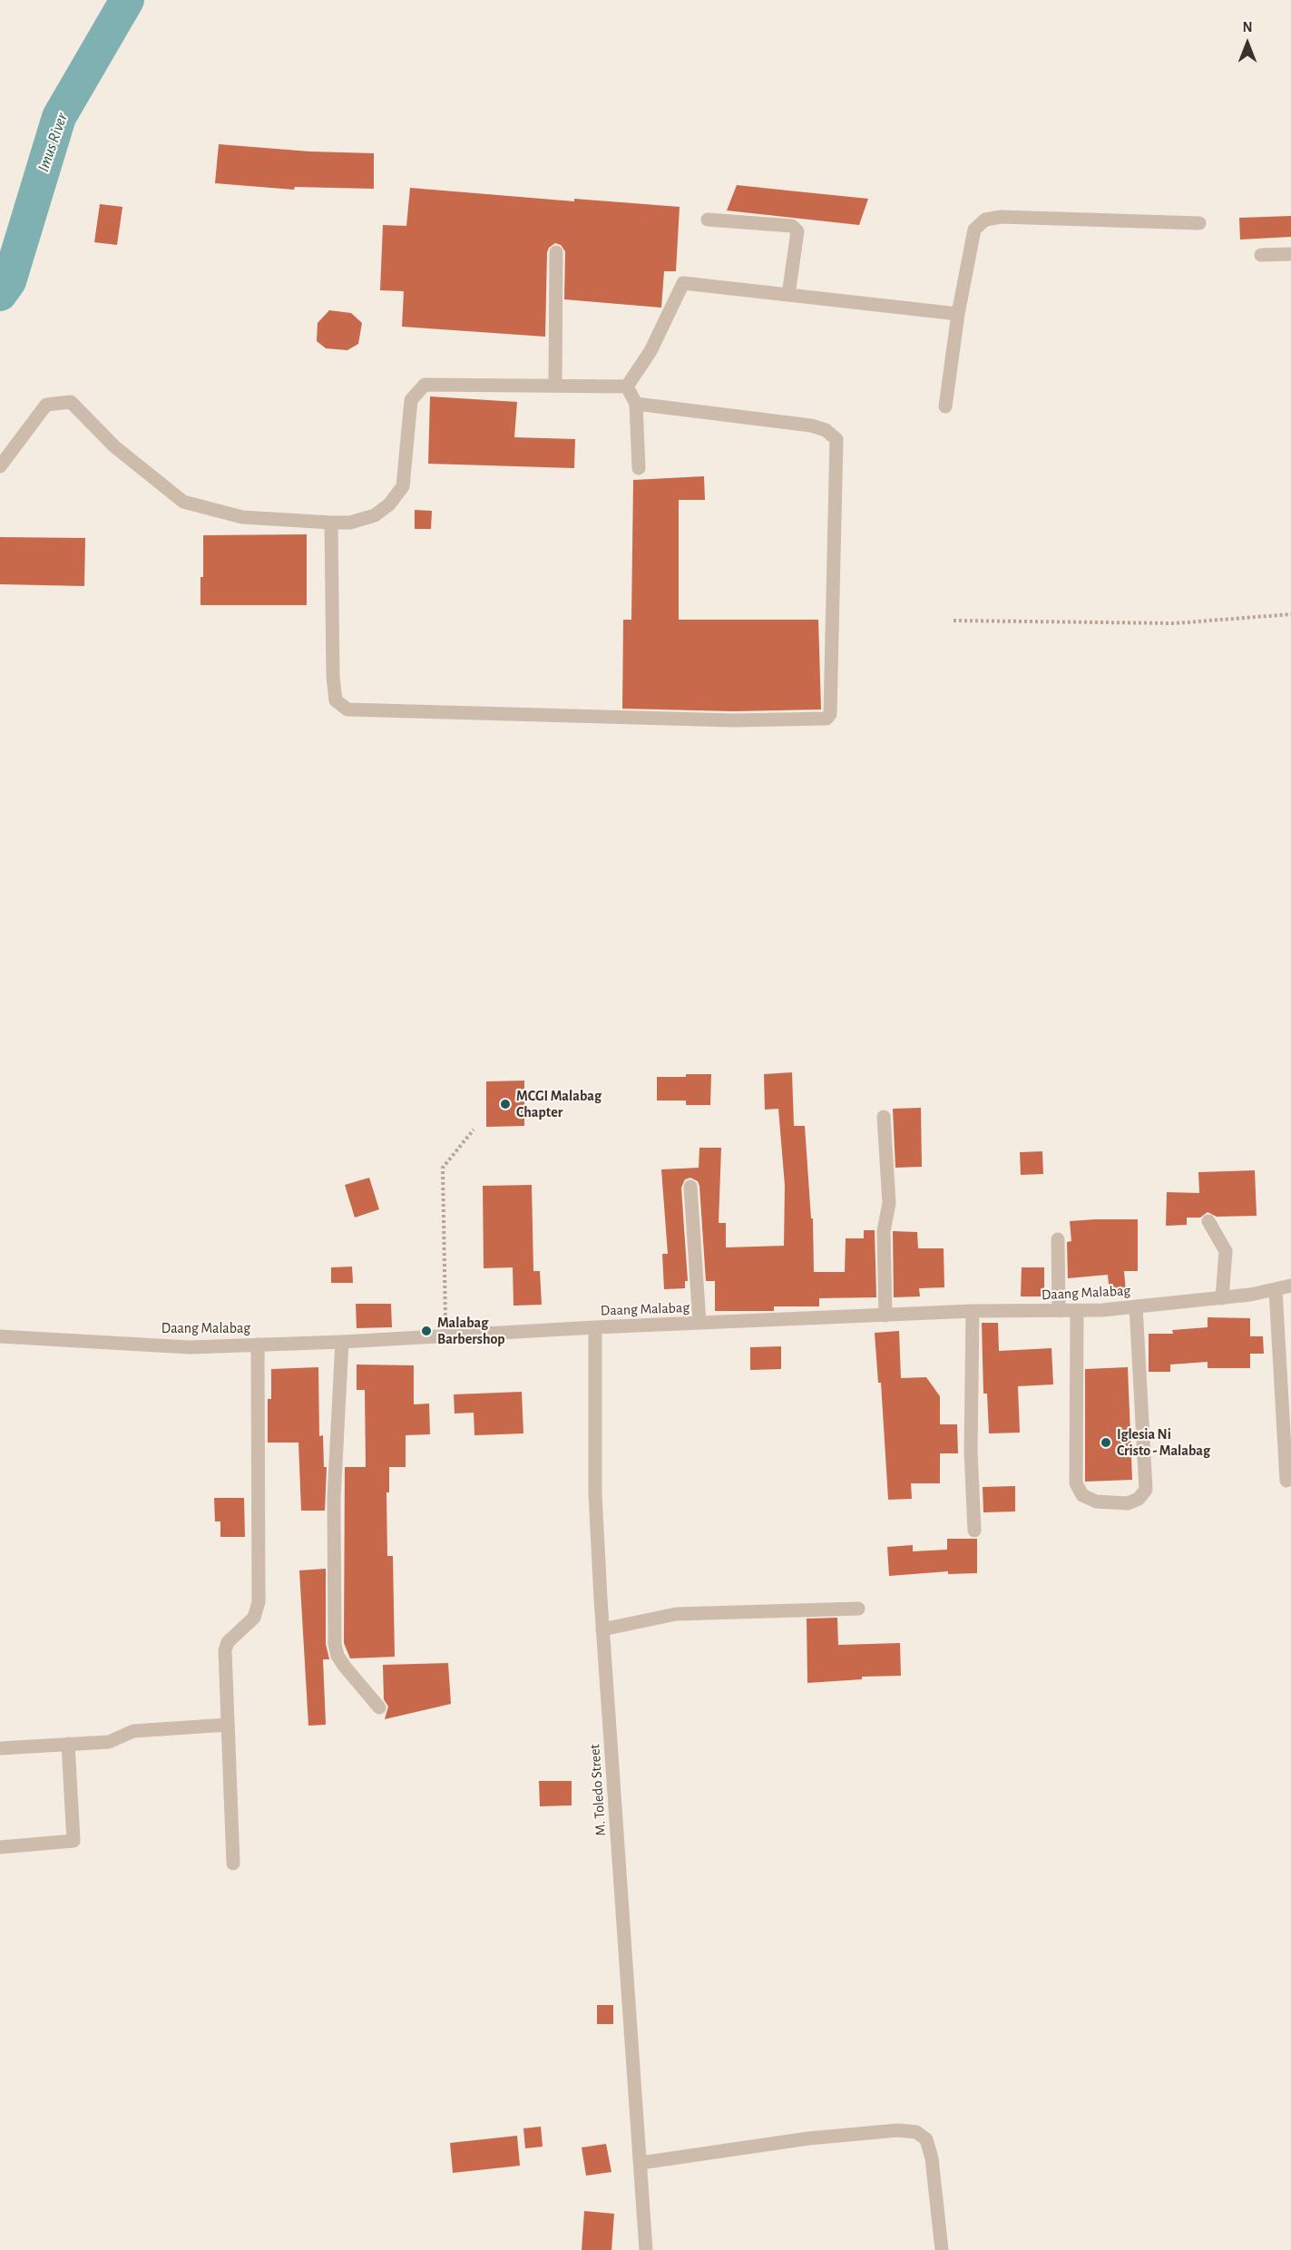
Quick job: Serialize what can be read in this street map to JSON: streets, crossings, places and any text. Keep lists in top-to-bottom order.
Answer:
{
  "streets": {
    "street": ["Daang Malabag", "M. Toledo Street"]
  },
  "crossings": [
    ["Daang Malabag", "M. Toledo Street"]
  ],
  "water": ["Imus River"],
  "places": ["MCGI Malabag Chapter", "Malabag Barbershop", "Iglesia Ni Cristo - Malabag"],
  "north": "top"
}
